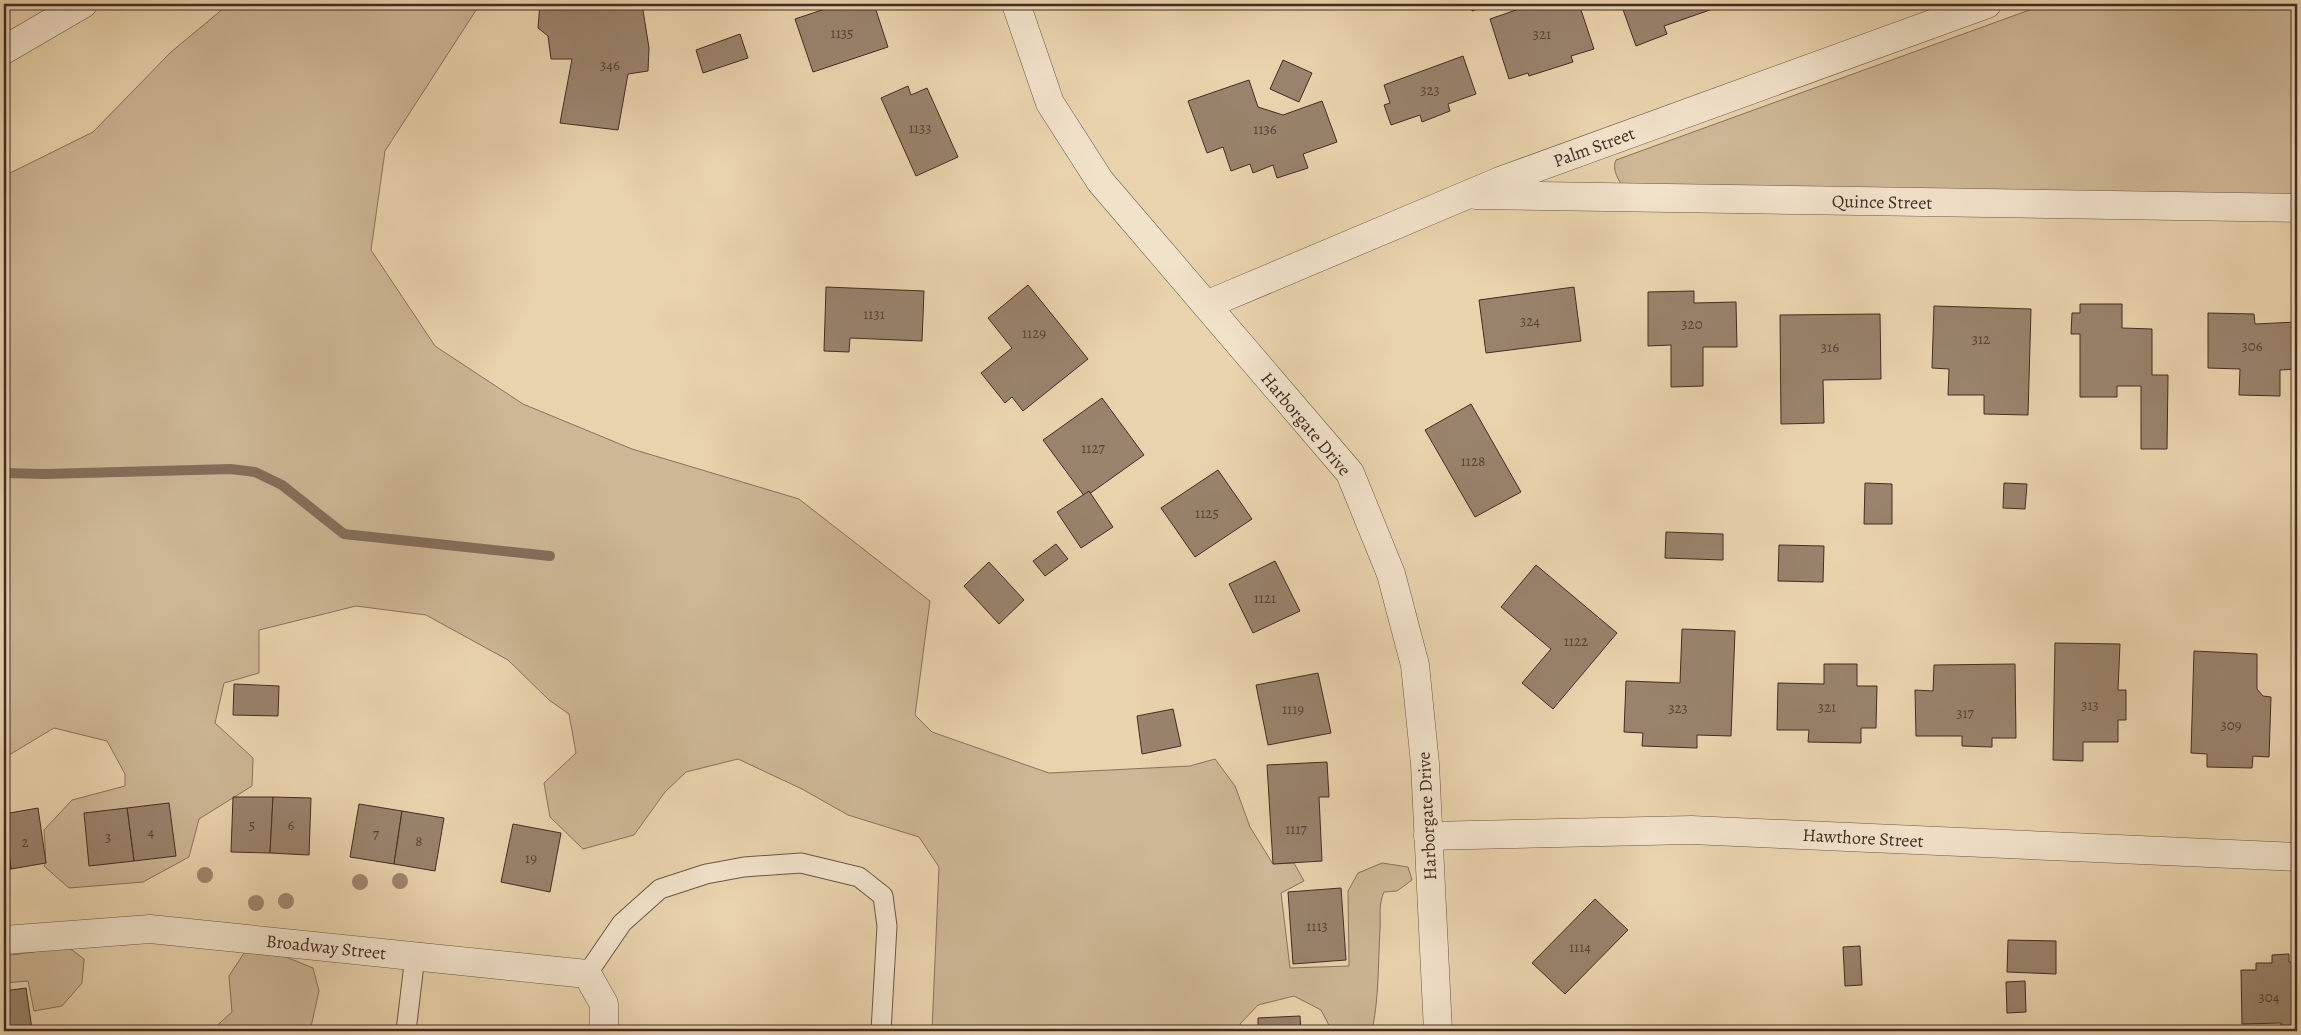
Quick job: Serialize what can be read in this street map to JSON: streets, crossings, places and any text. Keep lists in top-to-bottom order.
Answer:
{
  "streets": {
    "street": [
      "Palm Street",
      "Quince Street",
      "Harborgate Drive",
      "Hawthore Street",
      "Broadway Street"
    ]
  },
  "crossings": [
    ["Palm Street", "Quince Street"],
    ["Palm Street", "Harborgate Drive"],
    ["Harborgate Drive", "Hawthore Street"]
  ],
  "house_numbers": [
    "1135",
    "321",
    "346",
    "323",
    "1133",
    "1136",
    "1131",
    "324",
    "320",
    "1129",
    "312",
    "306",
    "316",
    "1127",
    "1128",
    "1125",
    "1121",
    "1122",
    "313",
    "321",
    "323",
    "1119",
    "317",
    "309",
    "5",
    "6",
    "1117",
    "4",
    "7",
    "3",
    "8",
    "2",
    "19",
    "1113",
    "1114",
    "304"
  ]
}
